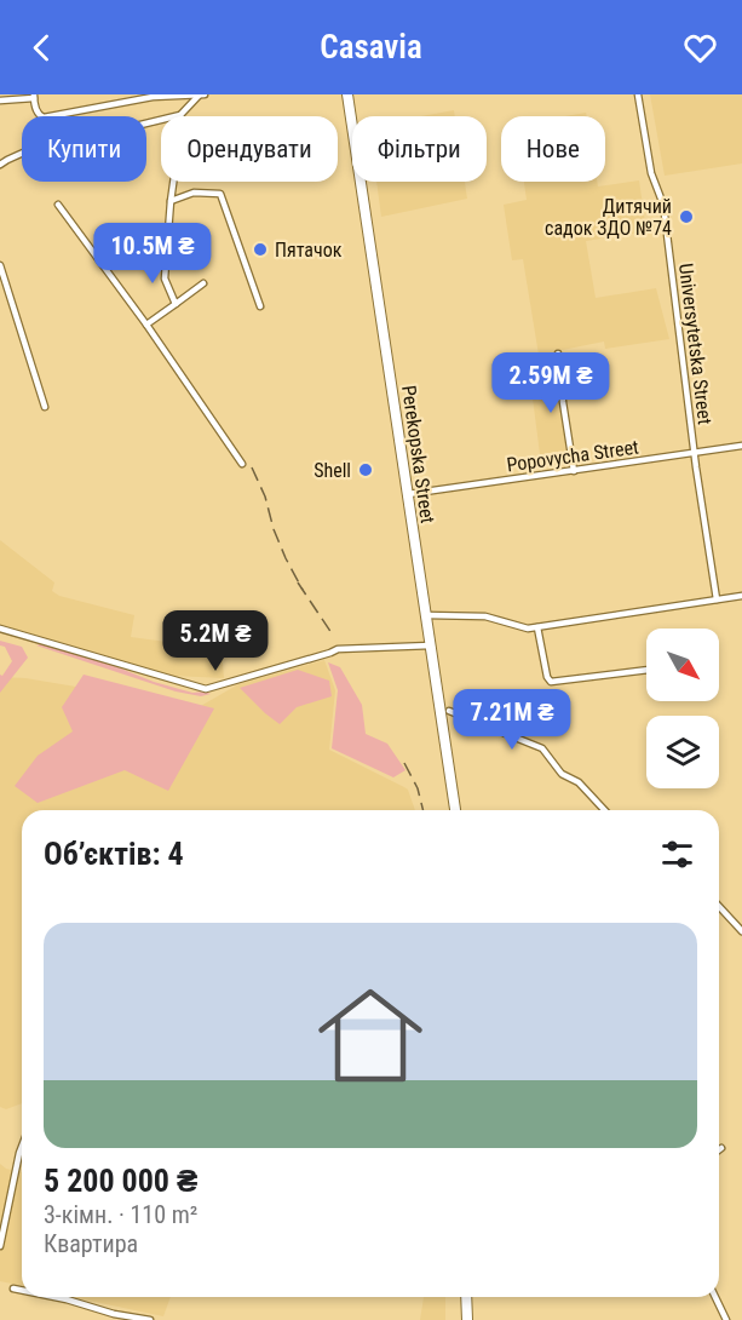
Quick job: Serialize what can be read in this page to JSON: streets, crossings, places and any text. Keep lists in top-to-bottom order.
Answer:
{
  "streets": {
    "main road": ["Perekopska Street"],
    "street": ["Universytetska Street", "Popovycha Street"]
  },
  "crossings": [
    ["Universytetska Street", "Popovycha Street"],
    ["Perekopska Street", "Popovycha Street"]
  ],
  "places": ["Дитячий садок ЗДО №74", "Пятачок", "Shell"],
  "north": "bottom right",
  "page": {
    "header": "Casavia",
    "chip": [
      "Купити",
      "Орендувати",
      "Фільтри",
      "Нове"
    ],
    "price": [
      "10.5M ₴",
      "2.59M ₴",
      "5.2M ₴",
      "7.21M ₴"
    ],
    "heading": "Об’єктів: 4",
    "list": [
      {
        "name": "5 200 000 ₴",
        "note": "3-кімн. · 110 m² · Квартира"
      }
    ]
  }
}
